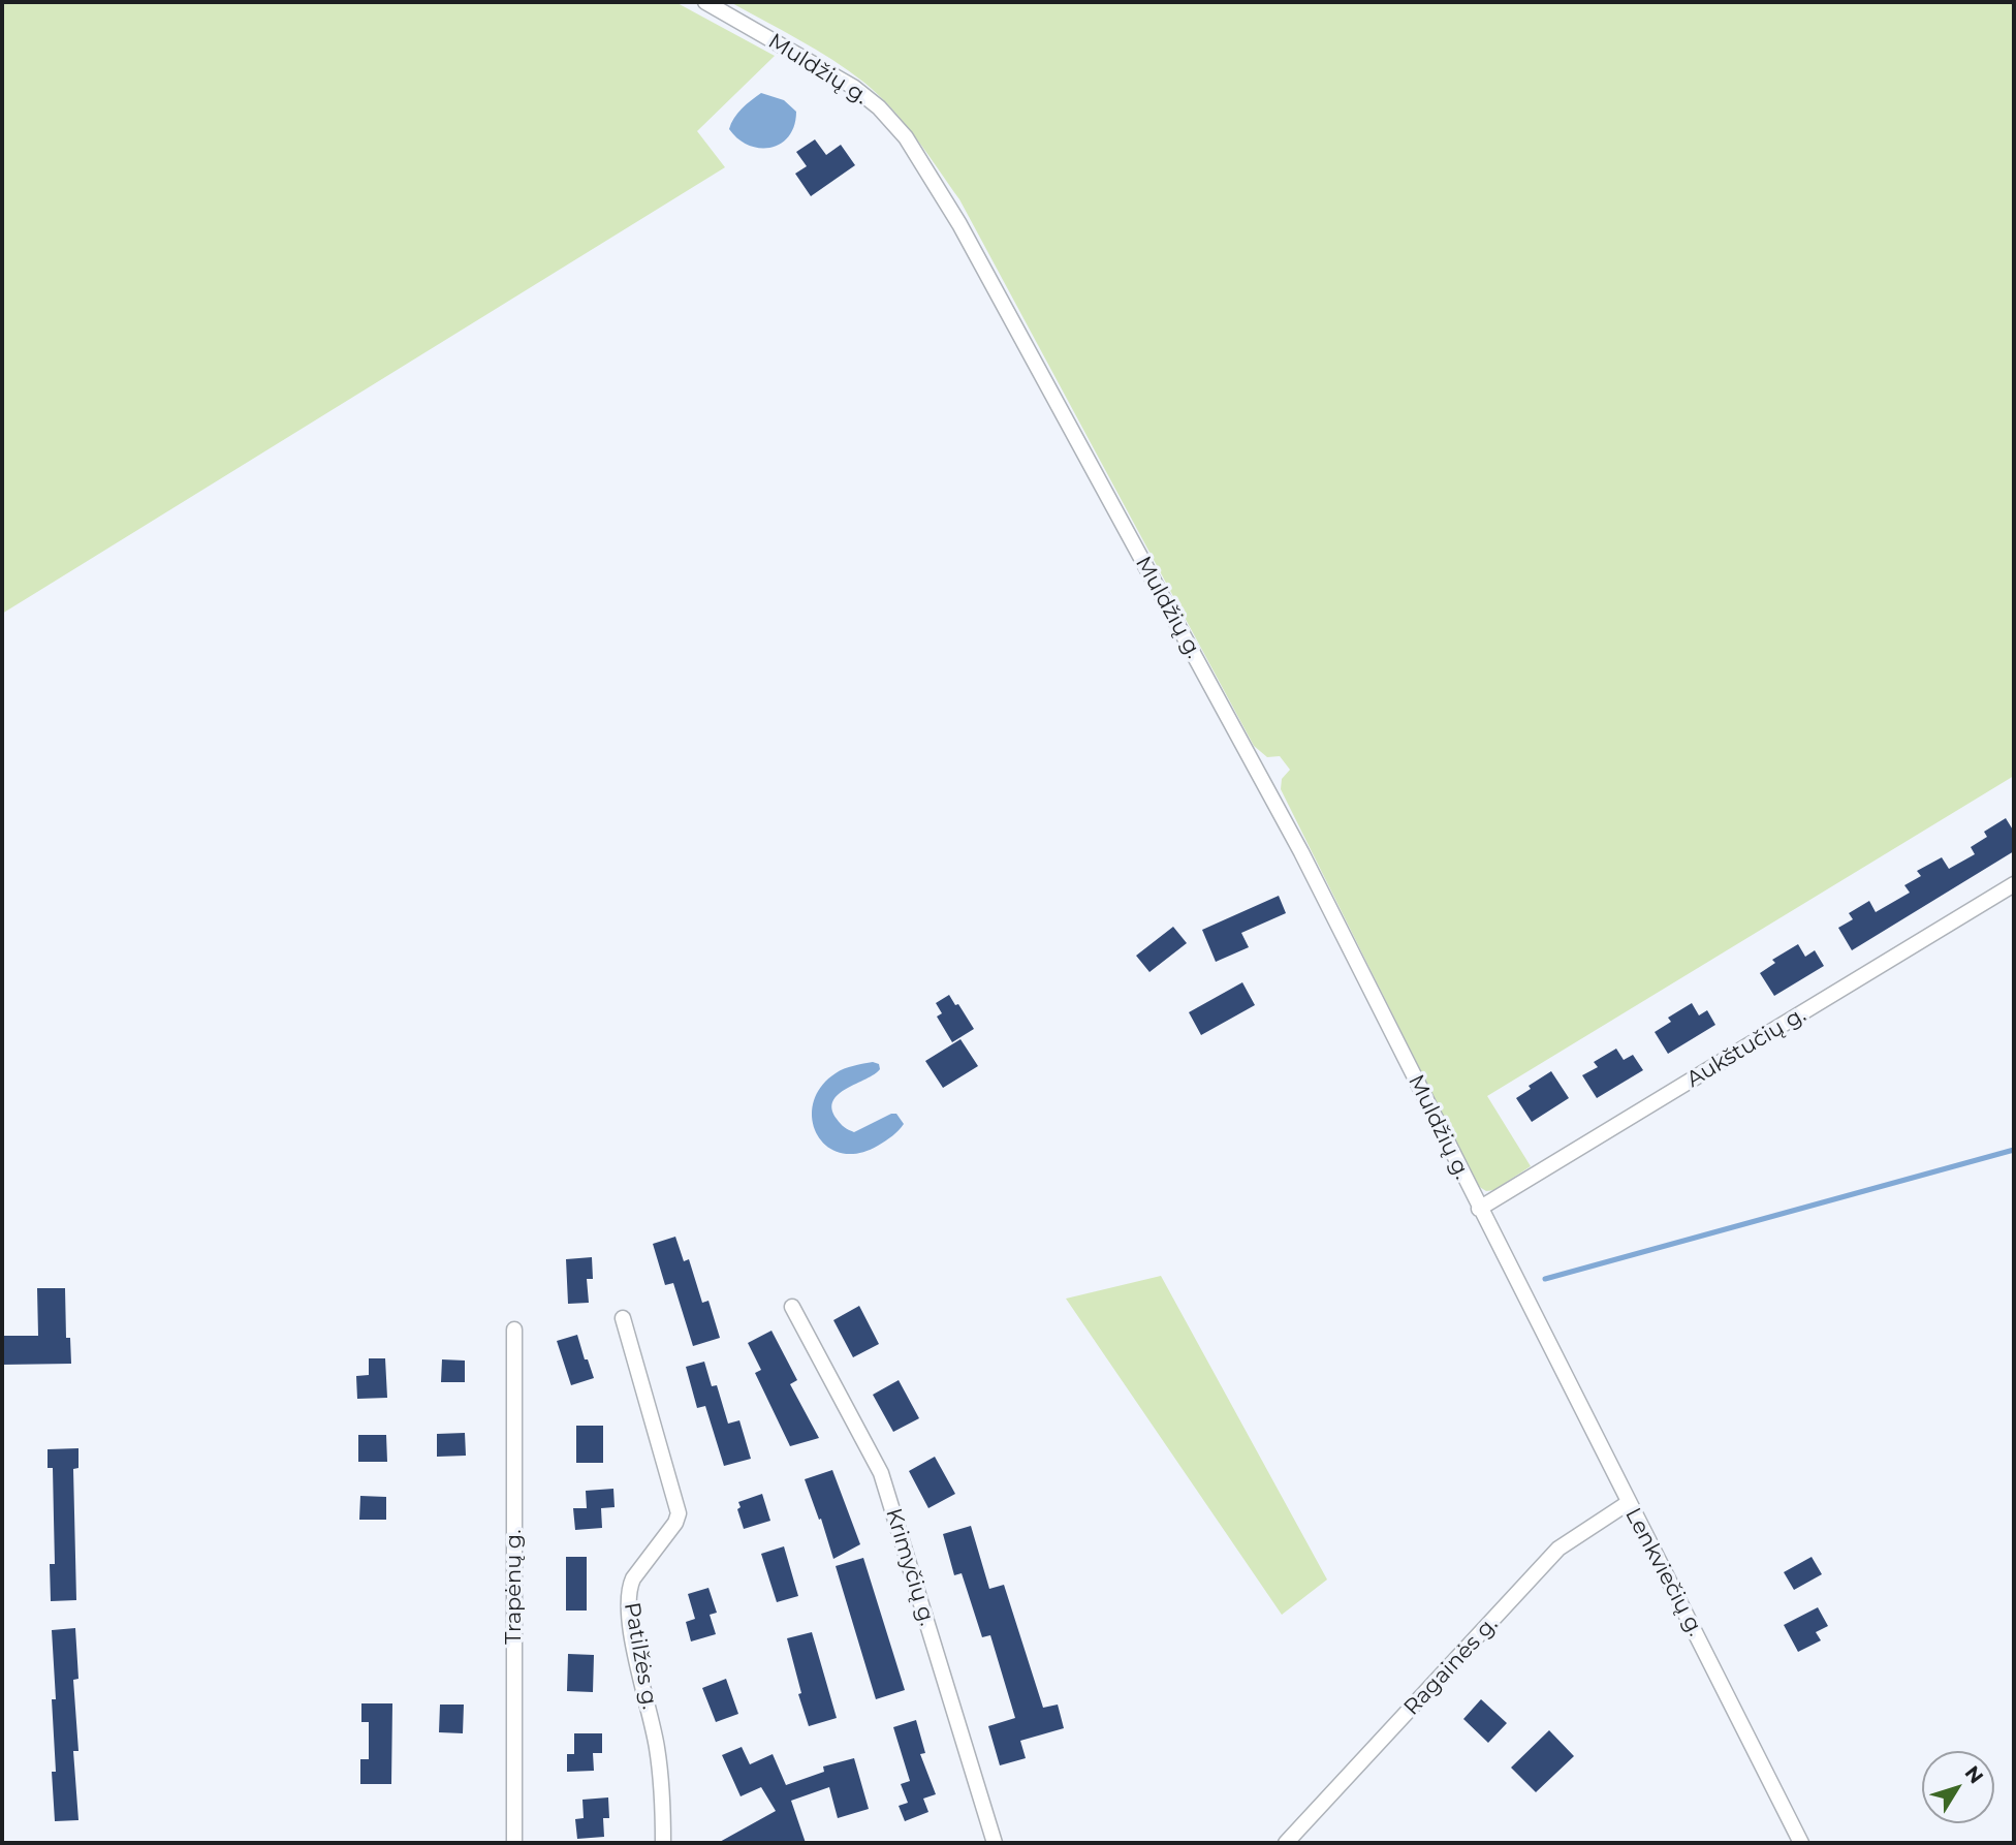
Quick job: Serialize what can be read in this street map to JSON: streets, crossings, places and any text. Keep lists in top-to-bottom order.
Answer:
{
  "streets": {
    "street": [
      "Muldžių g.",
      "Aukštučių g.",
      "Krimyčių g.",
      "Lenkviečių g.",
      "Trapėnų g.",
      "Patilžės g.",
      "Ragainės g."
    ]
  },
  "crossings": [
    ["Muldžių g.", "Aukštučių g."],
    ["Muldžių g.", "Lenkviečių g."],
    ["Lenkviečių g.", "Ragainės g."]
  ],
  "north": "top right"
}
